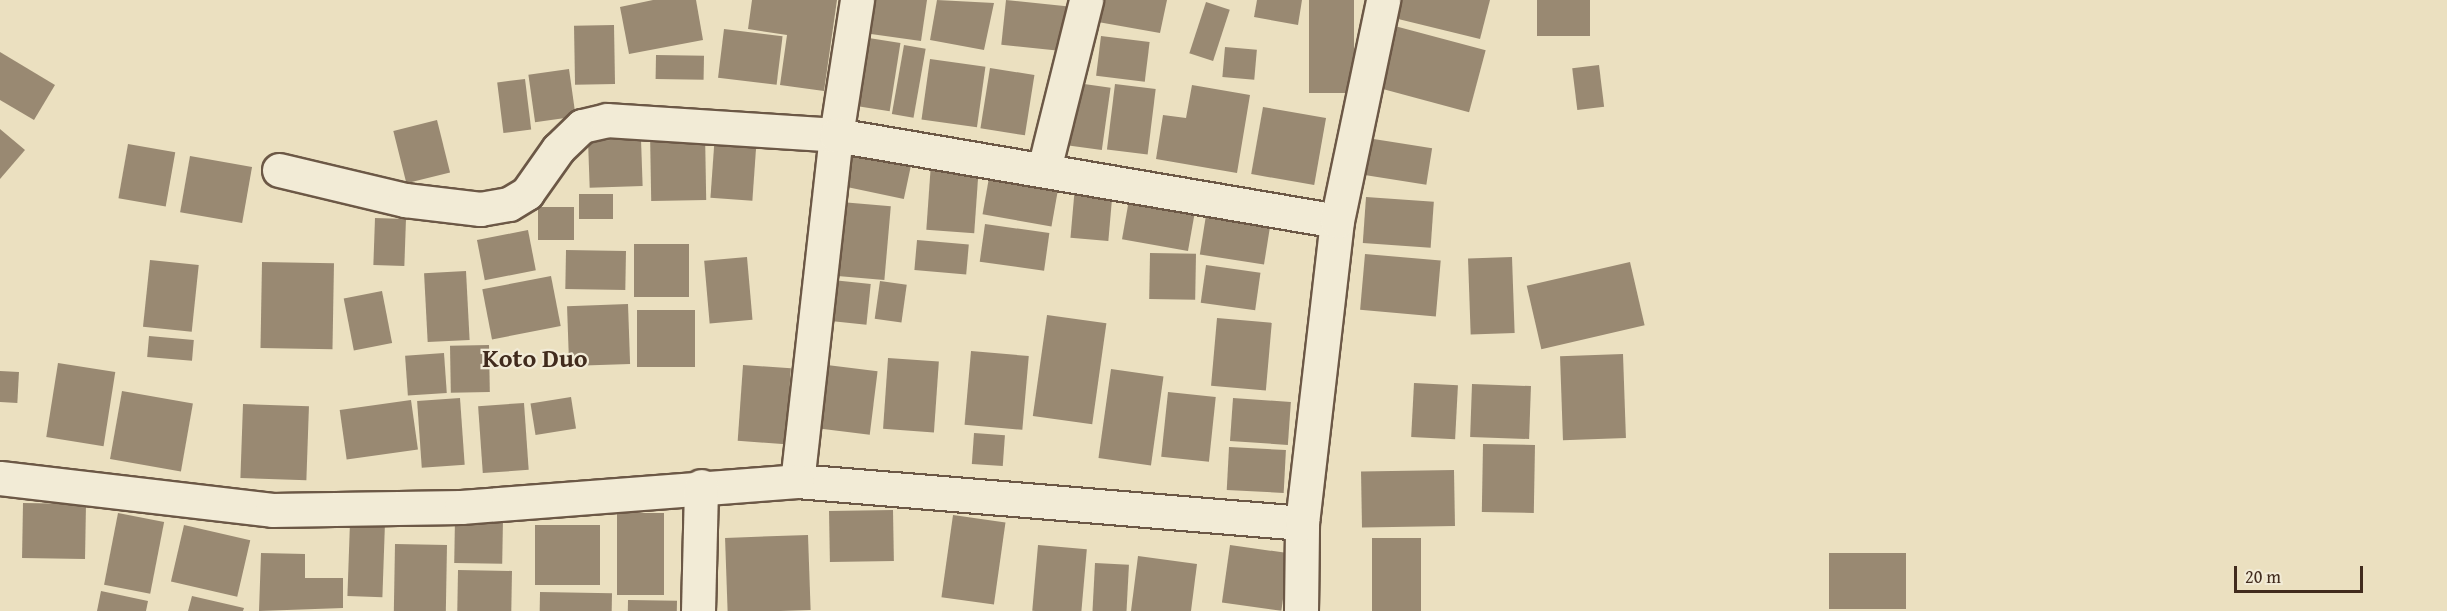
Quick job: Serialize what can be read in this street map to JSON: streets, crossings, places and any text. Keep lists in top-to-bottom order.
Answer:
{
  "districts": ["Koto Duo"],
  "scale_bar": "20 m"
}
